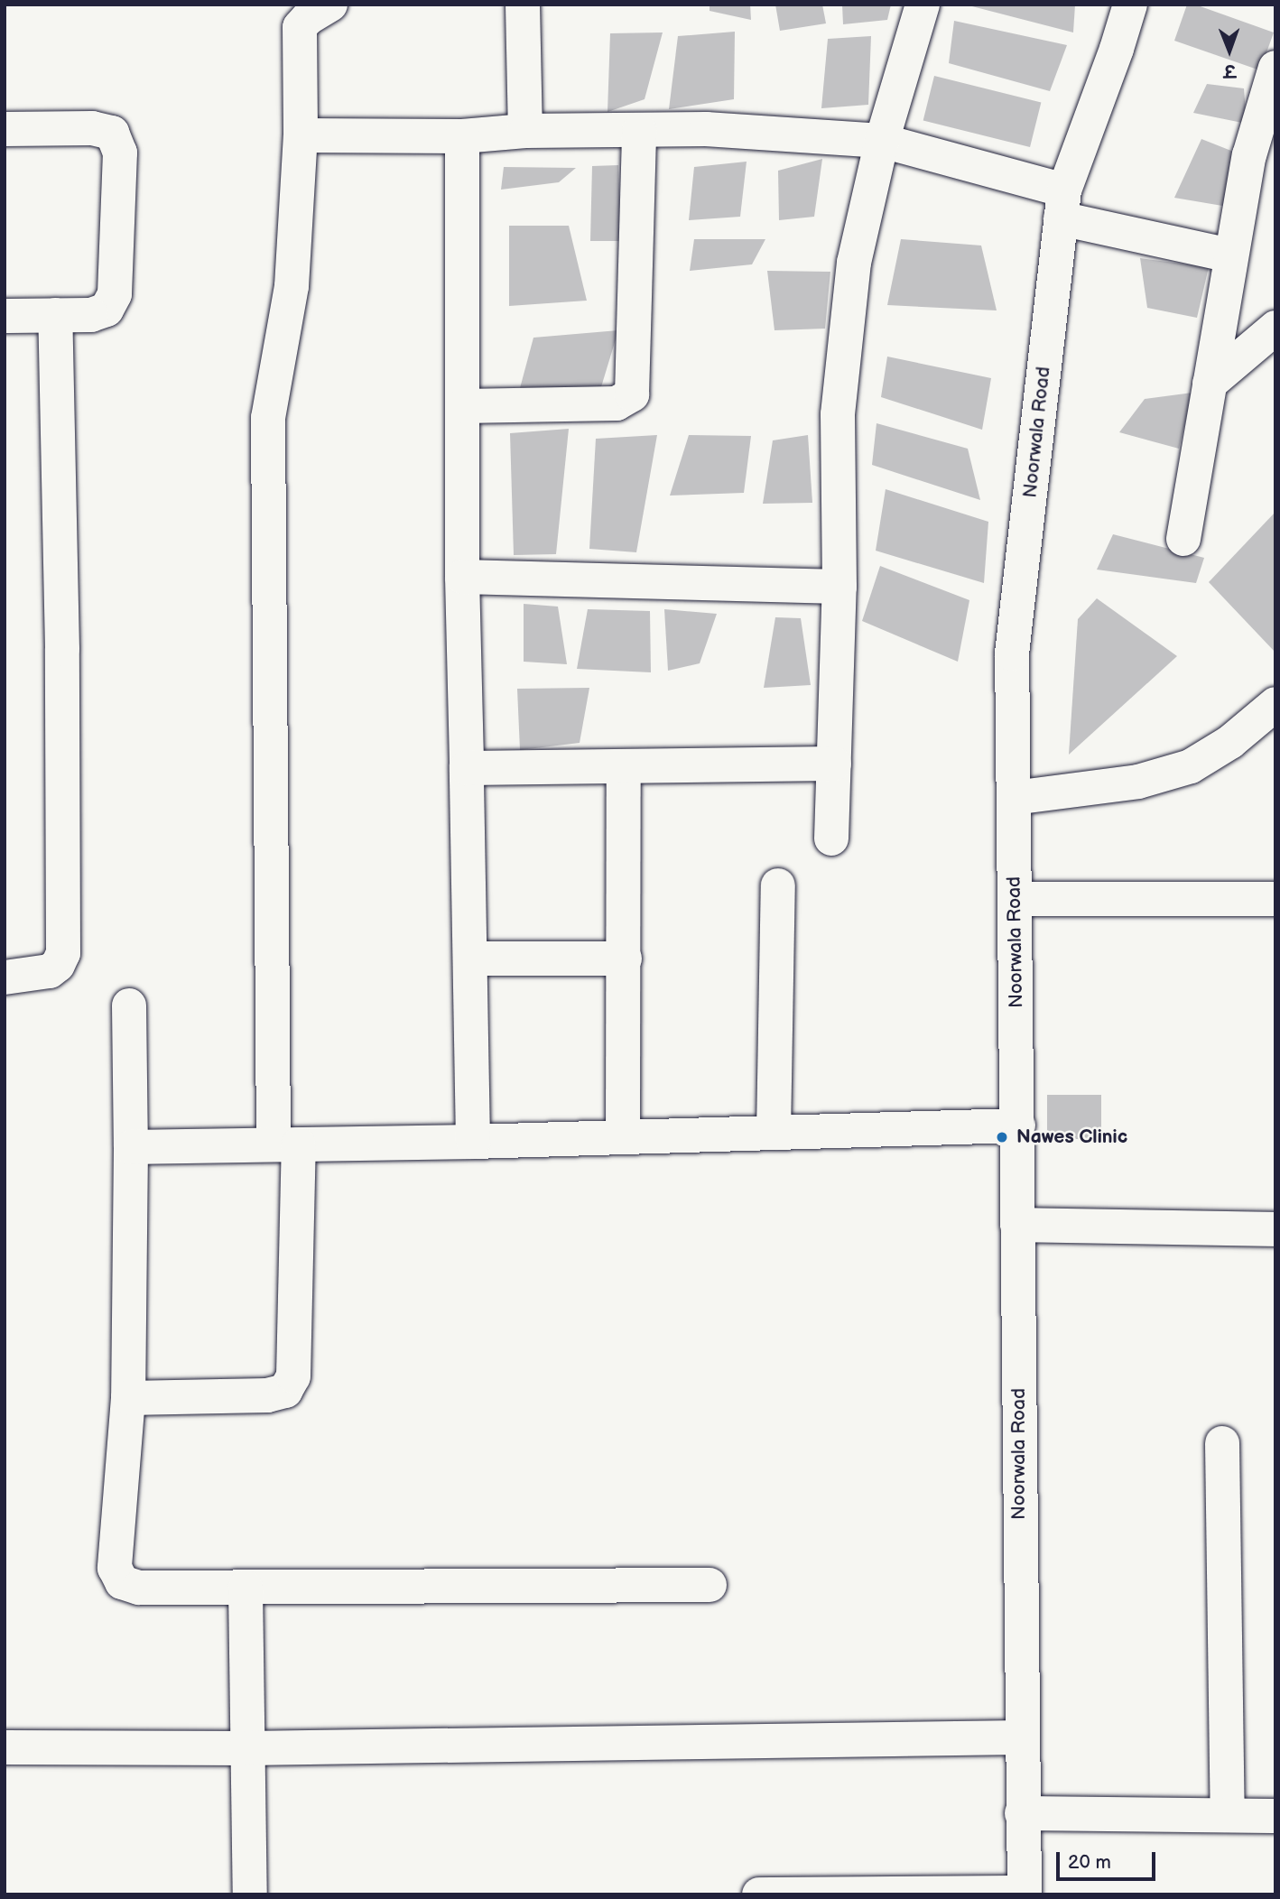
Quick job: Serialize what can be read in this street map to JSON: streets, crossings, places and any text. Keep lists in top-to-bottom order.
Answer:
{
  "streets": {
    "street": ["Noorwala Road"]
  },
  "places": ["Nawes Clinic"],
  "scale_bar": "20 m",
  "north": "bottom"
}
